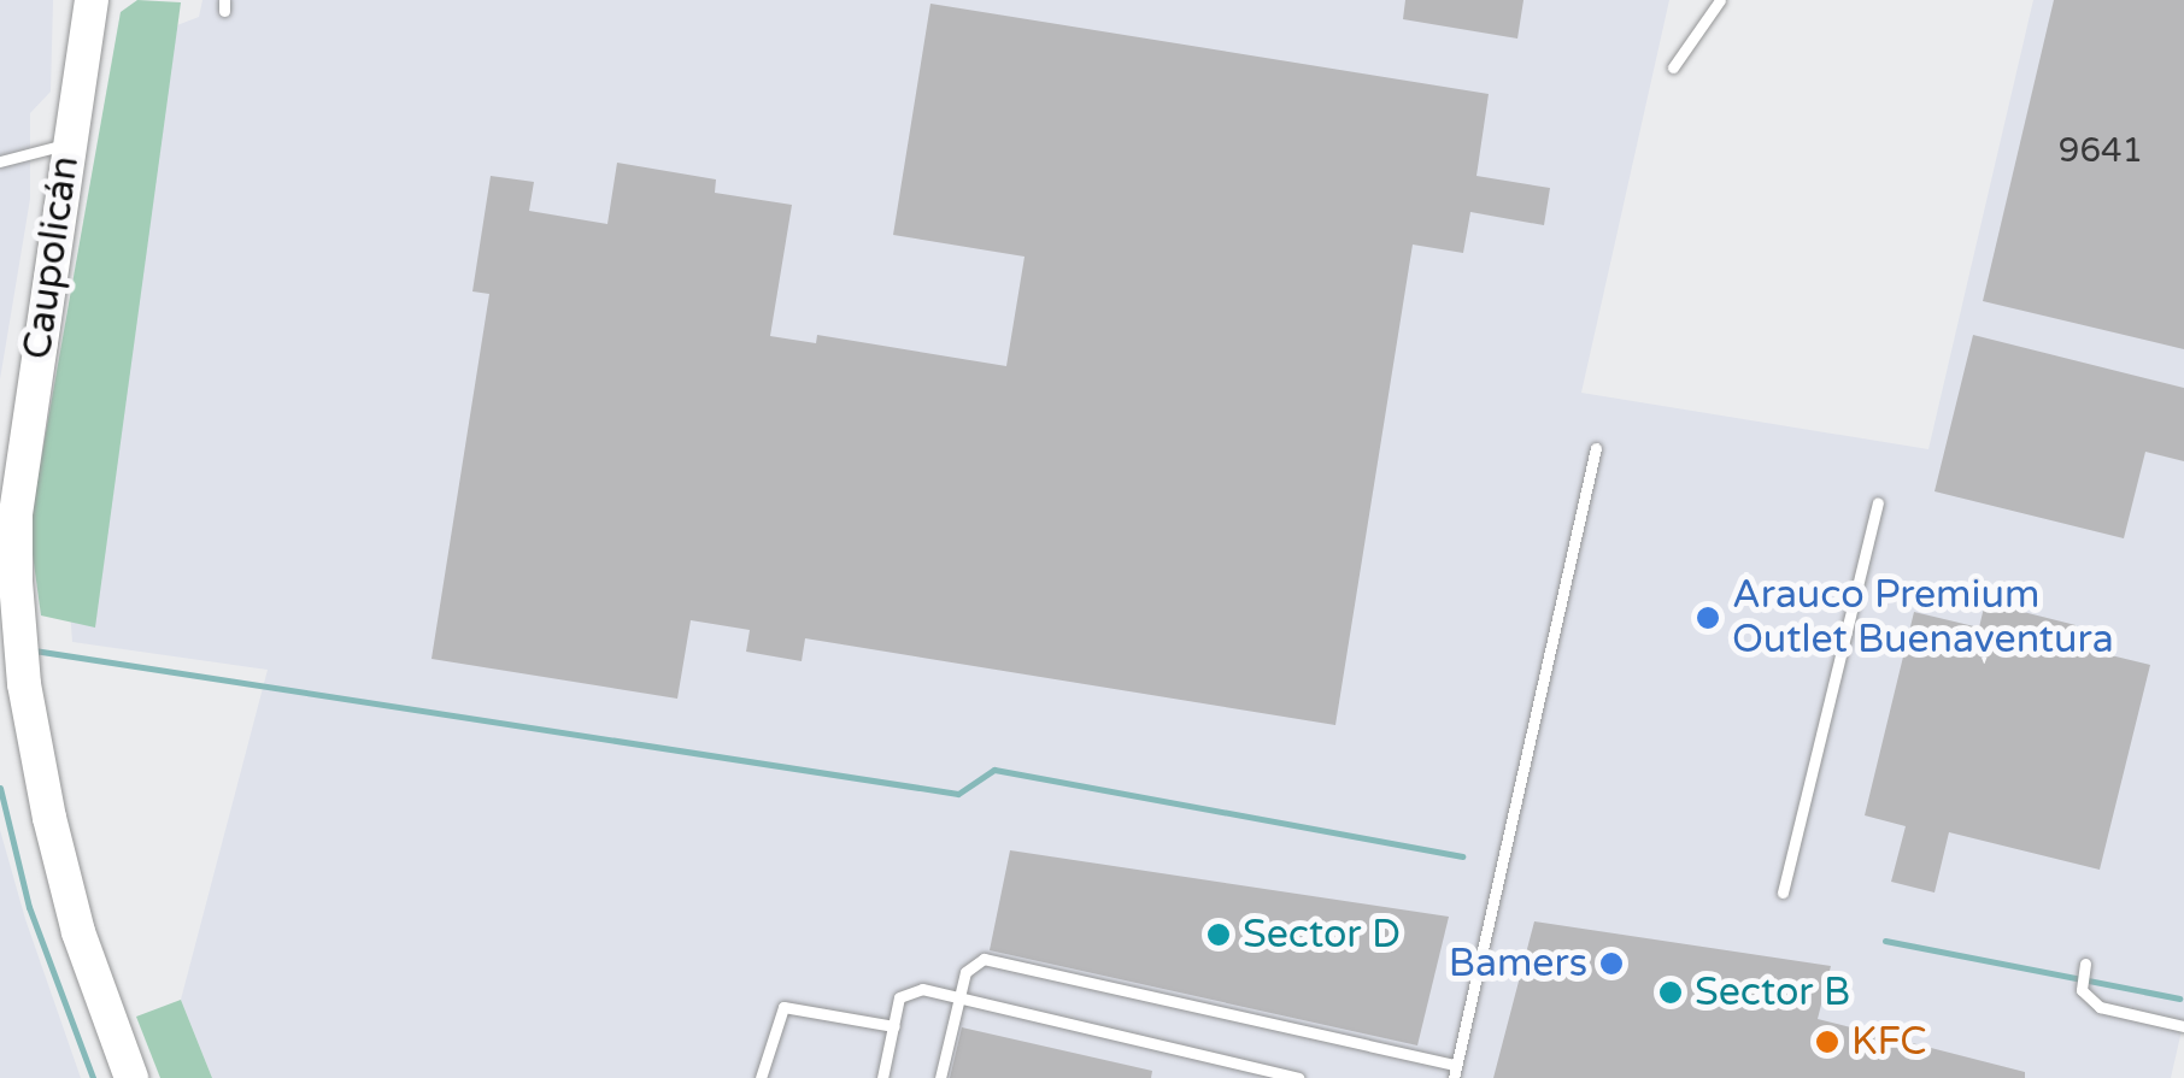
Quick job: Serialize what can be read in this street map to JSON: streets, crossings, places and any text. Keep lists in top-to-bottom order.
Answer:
{
  "streets": {
    "main road": ["Caupolicán"]
  },
  "places": [
    "Arauco Premium Outlet Buenaventura",
    "Sector D",
    "Bamers",
    "Sector B",
    "KFC"
  ],
  "house_numbers": ["9641"]
}
